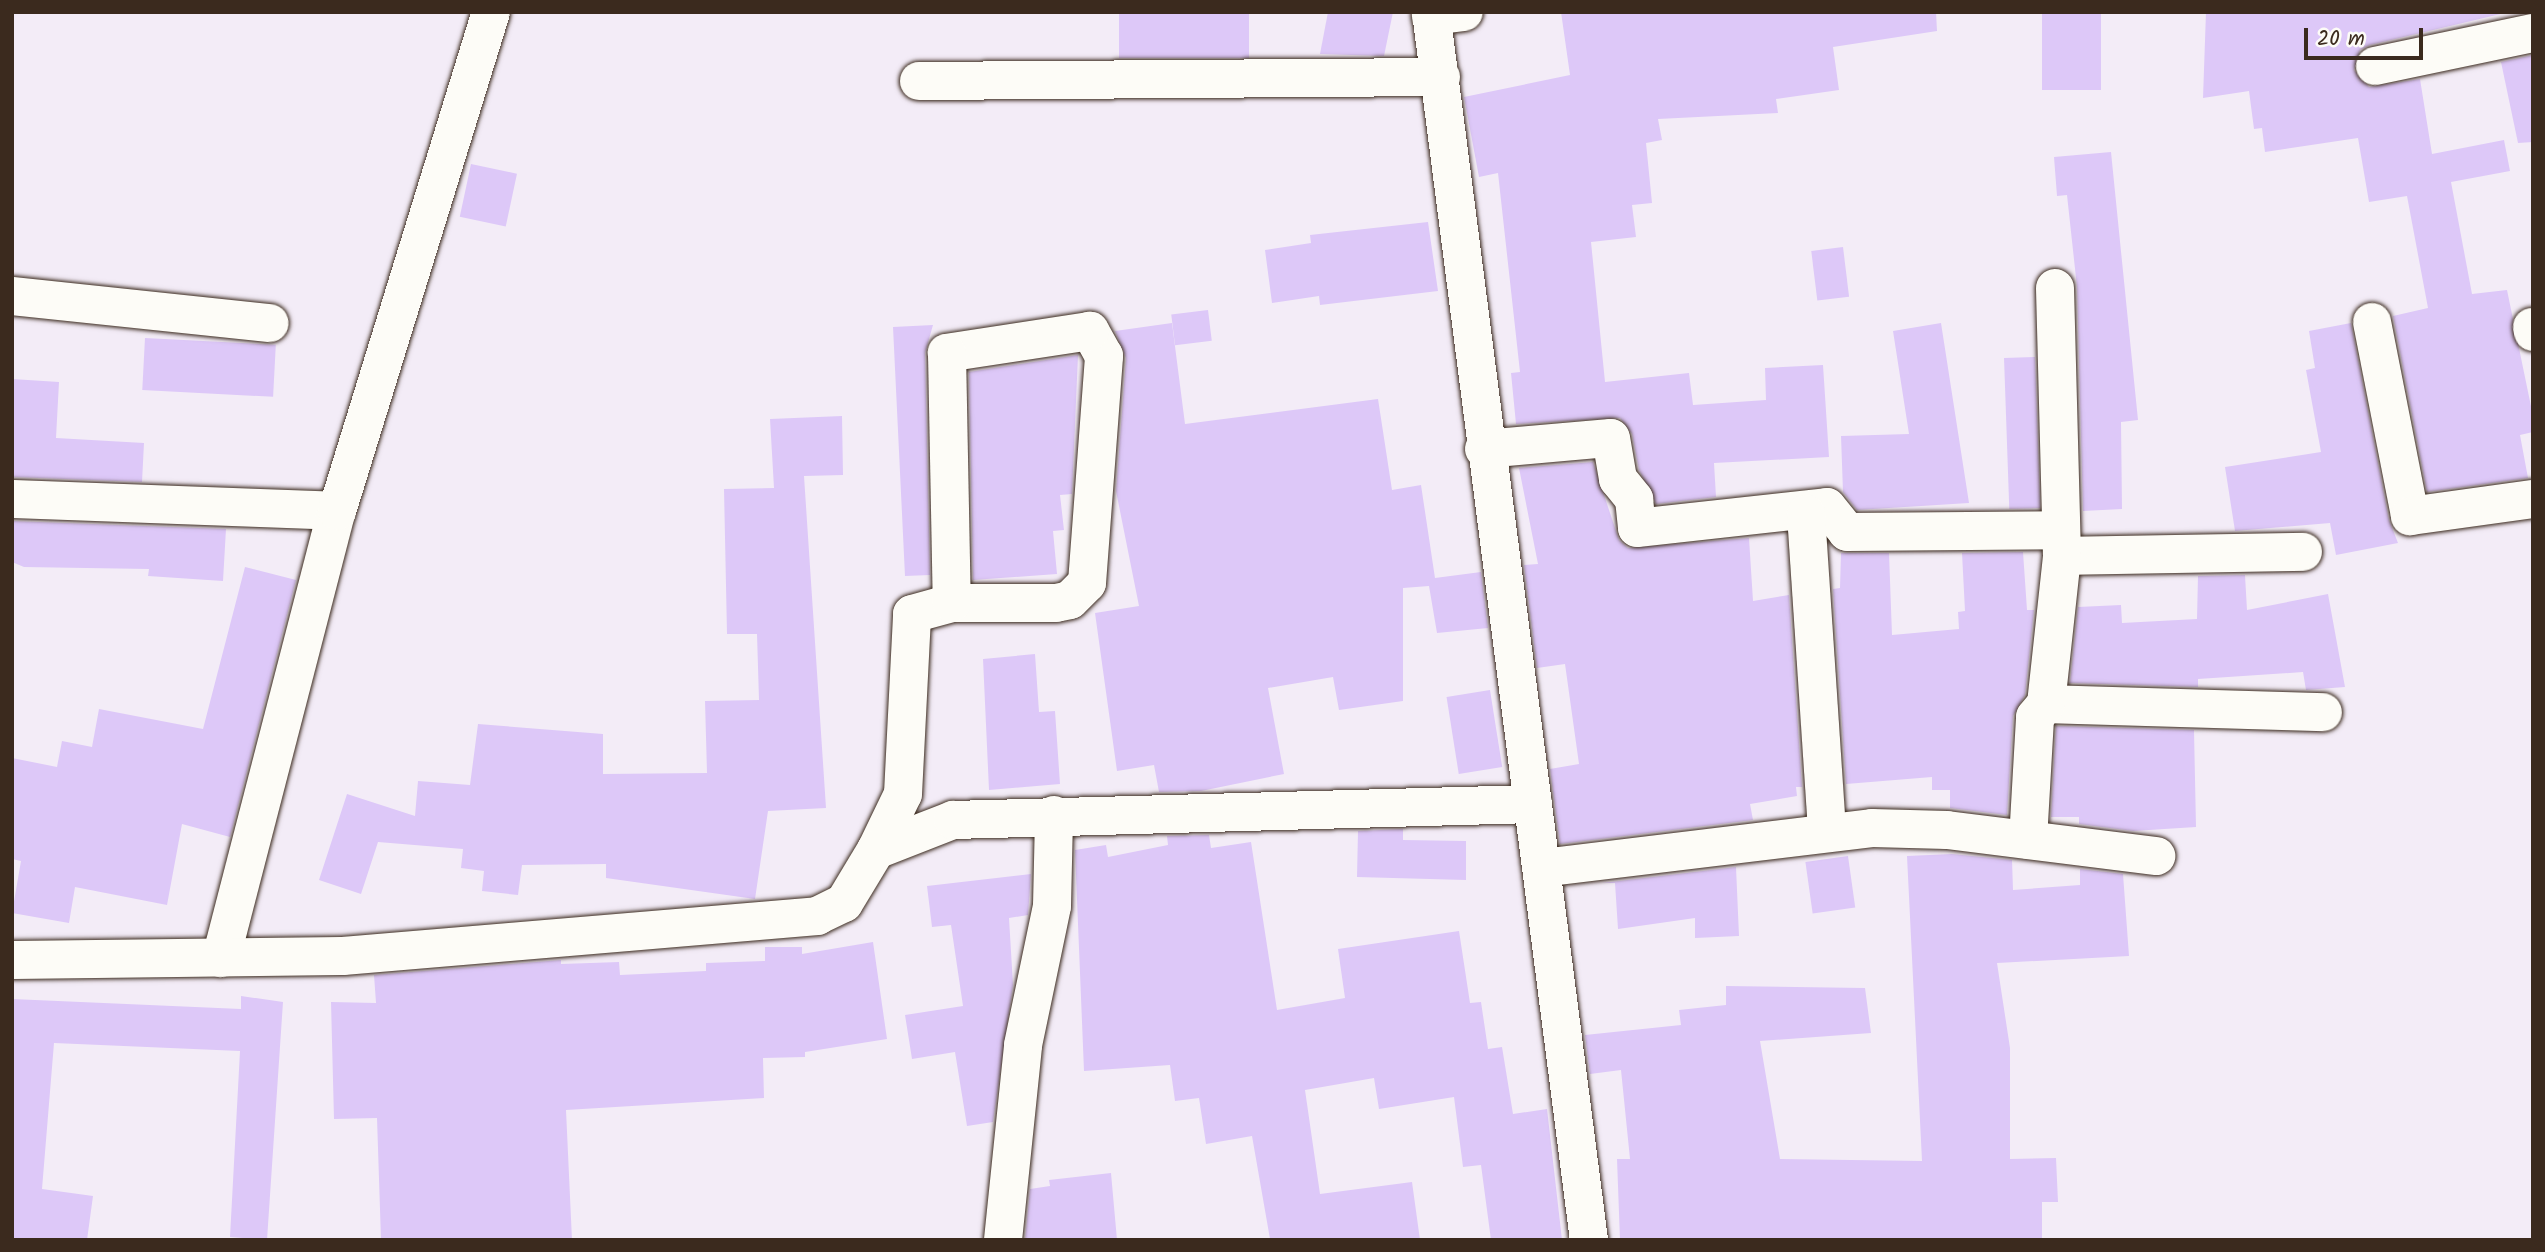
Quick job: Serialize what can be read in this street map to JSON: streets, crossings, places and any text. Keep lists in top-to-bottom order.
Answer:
{
  "scale_bar": "20 m"
}
